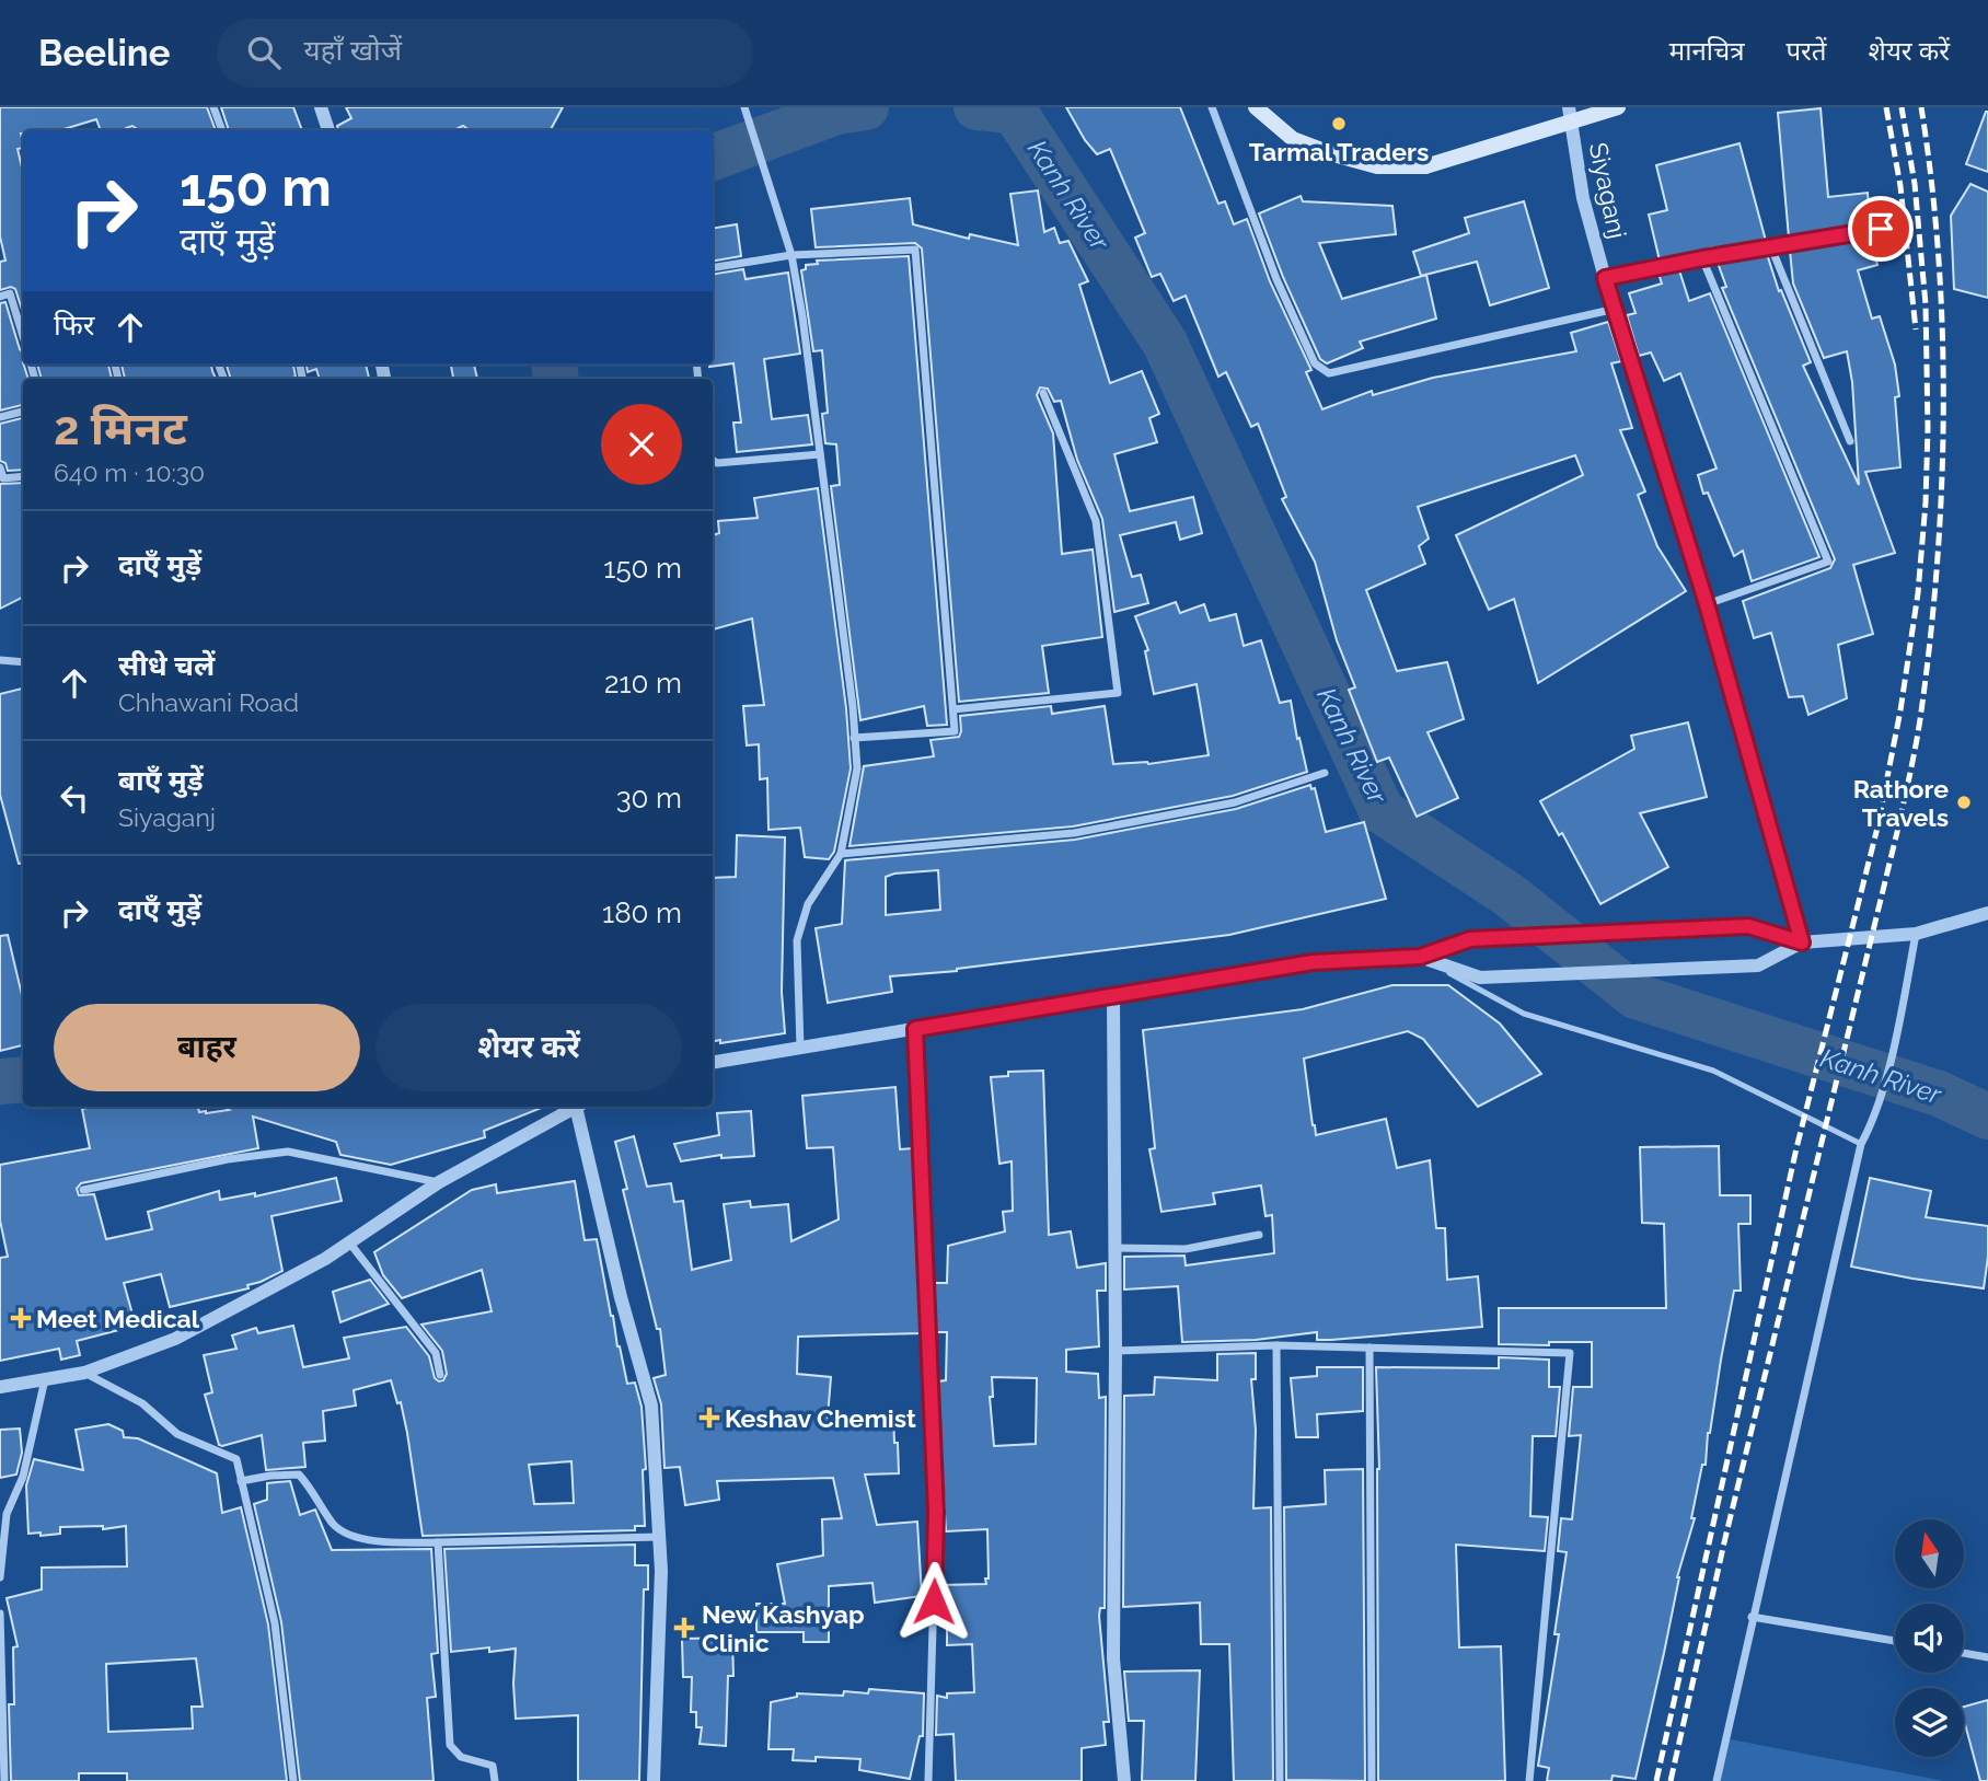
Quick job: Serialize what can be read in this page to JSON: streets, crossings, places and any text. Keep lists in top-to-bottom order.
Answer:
{
  "streets": {
    "street": ["Siyaganj"]
  },
  "water": ["Kanh River"],
  "places": {
    "other": ["Tarmal Traders", "Rathore Travels"],
    "health": ["Meet Medical", "Keshav Chemist", "New Kashyap Clinic"]
  },
  "north": "top",
  "page": {
    "header": "Beeline",
    "search": "यहाँ खोजें",
    "nav": ["मानचित्र", "परतें", "शेयर करें"],
    "turn": ["150 m", "दाएँ मुड़ें"],
    "then": "फिर",
    "heading": ["2 मिनट", "640 m · 10:30"],
    "list": [
      {
        "name": "दाएँ मुड़ें",
        "value": "150 m"
      },
      {
        "name": "सीधे चलें",
        "note": "Chhawani Road",
        "value": "210 m"
      },
      {
        "name": "बाएँ मुड़ें",
        "note": "Siyaganj",
        "value": "30 m"
      },
      {
        "name": "दाएँ मुड़ें",
        "value": "180 m"
      }
    ],
    "buttons": ["बाहर", "शेयर करें"]
  }
}
